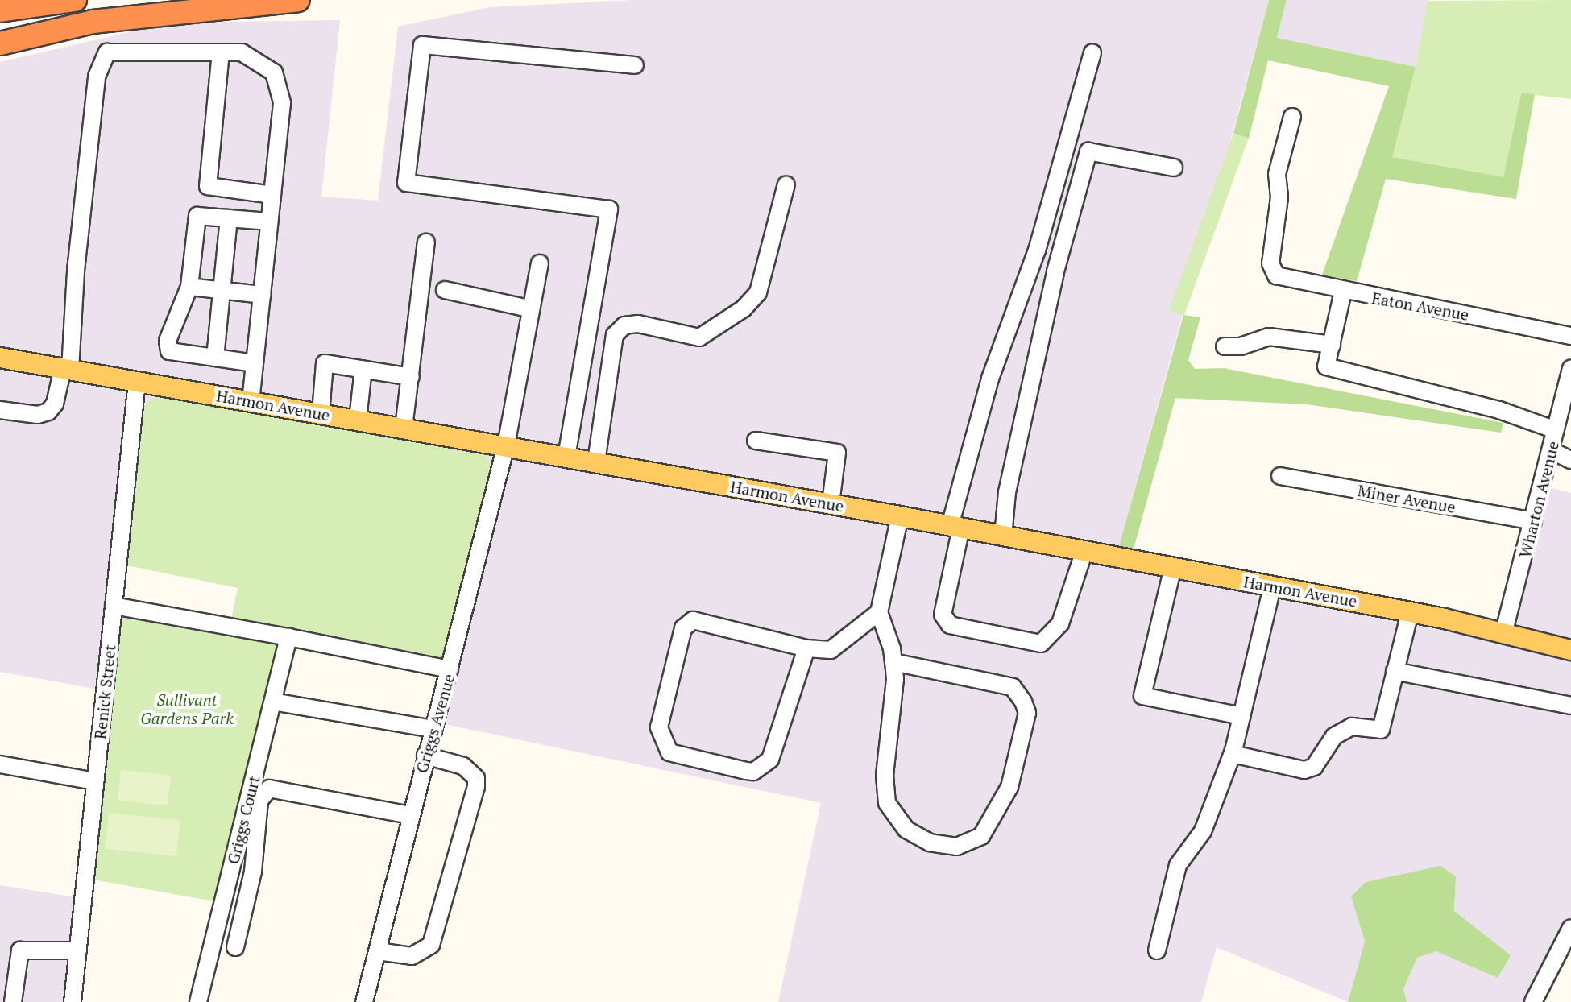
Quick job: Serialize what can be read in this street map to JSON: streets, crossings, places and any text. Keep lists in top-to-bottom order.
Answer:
{
  "streets": {
    "main road": ["Harmon Avenue"],
    "street": [
      "Eaton Avenue",
      "Miner Avenue",
      "Wharton Avenue",
      "Renick Street",
      "Griggs Avenue",
      "Griggs Court"
    ]
  },
  "crossings": [
    ["Harmon Avenue", "Wharton Avenue"],
    ["Harmon Avenue", "Renick Street"],
    ["Harmon Avenue", "Griggs Avenue"],
    ["Miner Avenue", "Wharton Avenue"]
  ],
  "parks": ["Sullivant Gardens Park"]
}
